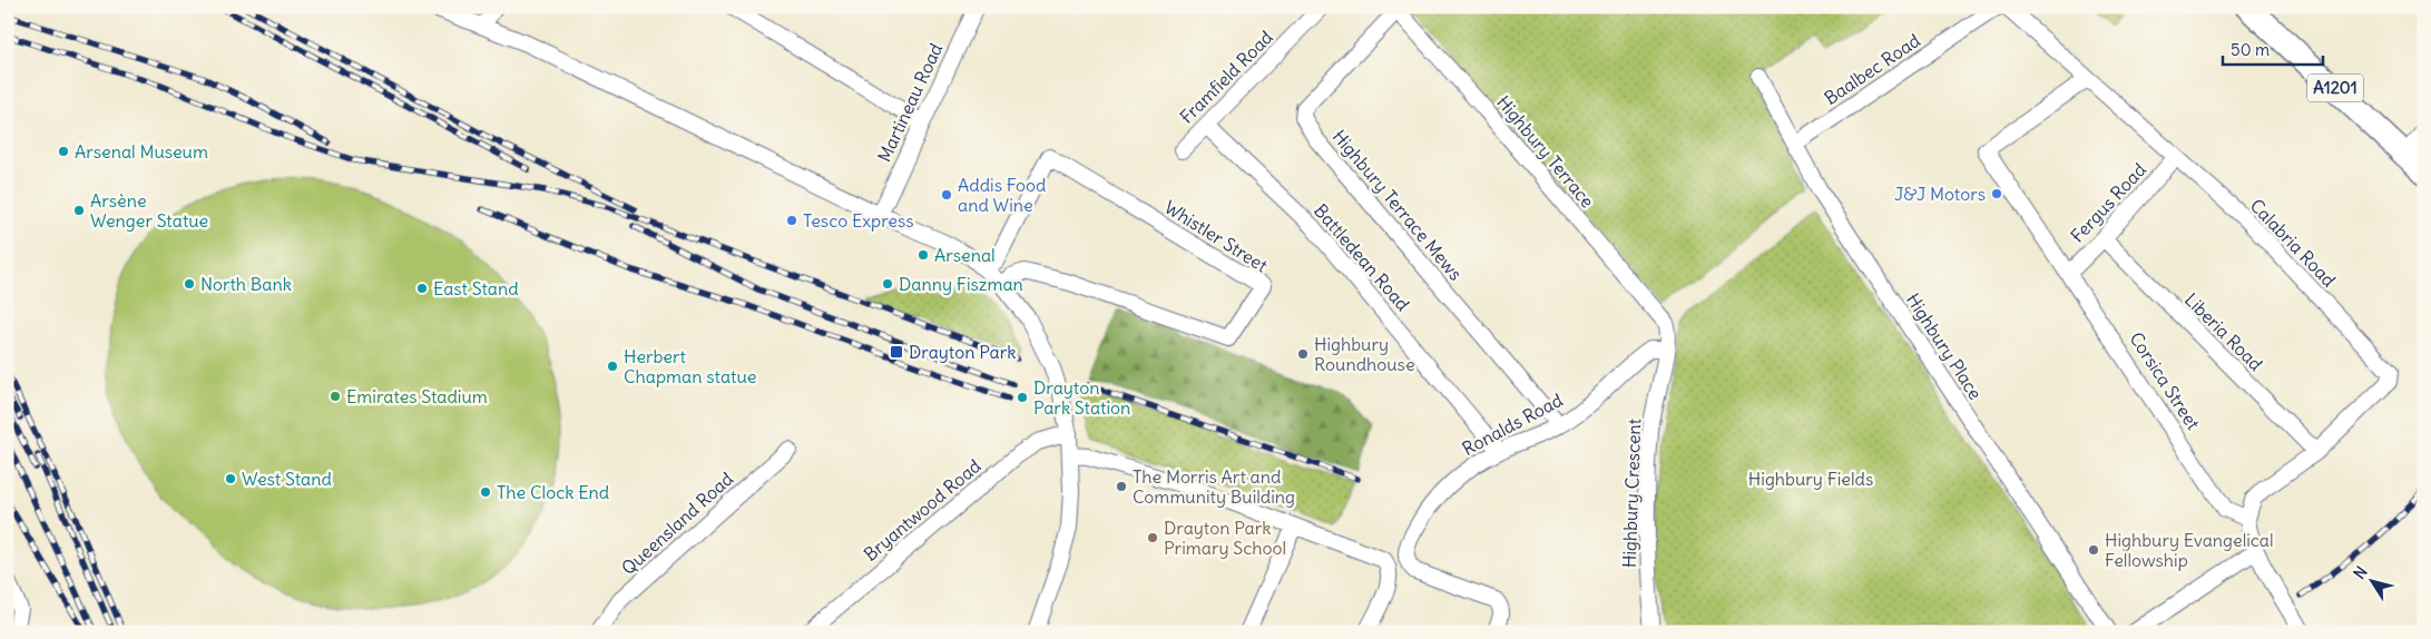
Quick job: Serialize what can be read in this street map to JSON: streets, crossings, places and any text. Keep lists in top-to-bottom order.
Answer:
{
  "streets": {
    "main road": ["A1201"],
    "street": [
      "Baalbec Road",
      "Framfield Road",
      "Martineau Road",
      "Highbury Terrace",
      "Fergus Road",
      "Highbury Terrace Mews",
      "Whistler Street",
      "Calabria Road",
      "Battledean Road",
      "Liberia Road",
      "Highbury Place",
      "Corsica Street",
      "Ronalds Road",
      "Highbury Crescent",
      "Bryantwood Road",
      "Queensland Road"
    ]
  },
  "crossings": [
    ["Baalbec Road", "Highbury Place"],
    ["Framfield Road", "Battledean Road"],
    ["Highbury Terrace", "Highbury Terrace Mews"],
    ["Highbury Terrace", "Highbury Crescent"],
    ["Fergus Road", "Calabria Road"],
    ["Fergus Road", "Liberia Road"],
    ["Fergus Road", "Corsica Street"],
    ["Highbury Terrace Mews", "Ronalds Road"],
    ["Calabria Road", "Liberia Road"],
    ["Calabria Road", "Corsica Street"],
    ["Battledean Road", "Ronalds Road"],
    ["Ronalds Road", "Highbury Crescent"]
  ],
  "parks": ["Highbury Fields"],
  "places": {
    "other": [
      "Arsenal Museum",
      "J&J Motors",
      "Addis Food and Wine",
      "Arsène Wenger Statue",
      "Tesco Express",
      "Arsenal",
      "North Bank",
      "Danny Fiszman",
      "East Stand",
      "Highbury Roundhouse",
      "Herbert Chapman statue",
      "Emirates Stadium",
      "Drayton Park Station",
      "West Stand",
      "The Morris Art and Community Building",
      "The Clock End",
      "Drayton Park Primary School",
      "Highbury Evangelical Fellowship"
    ],
    "transit": ["Drayton Park"]
  },
  "scale_bar": "50 m",
  "north": "top left"
}
